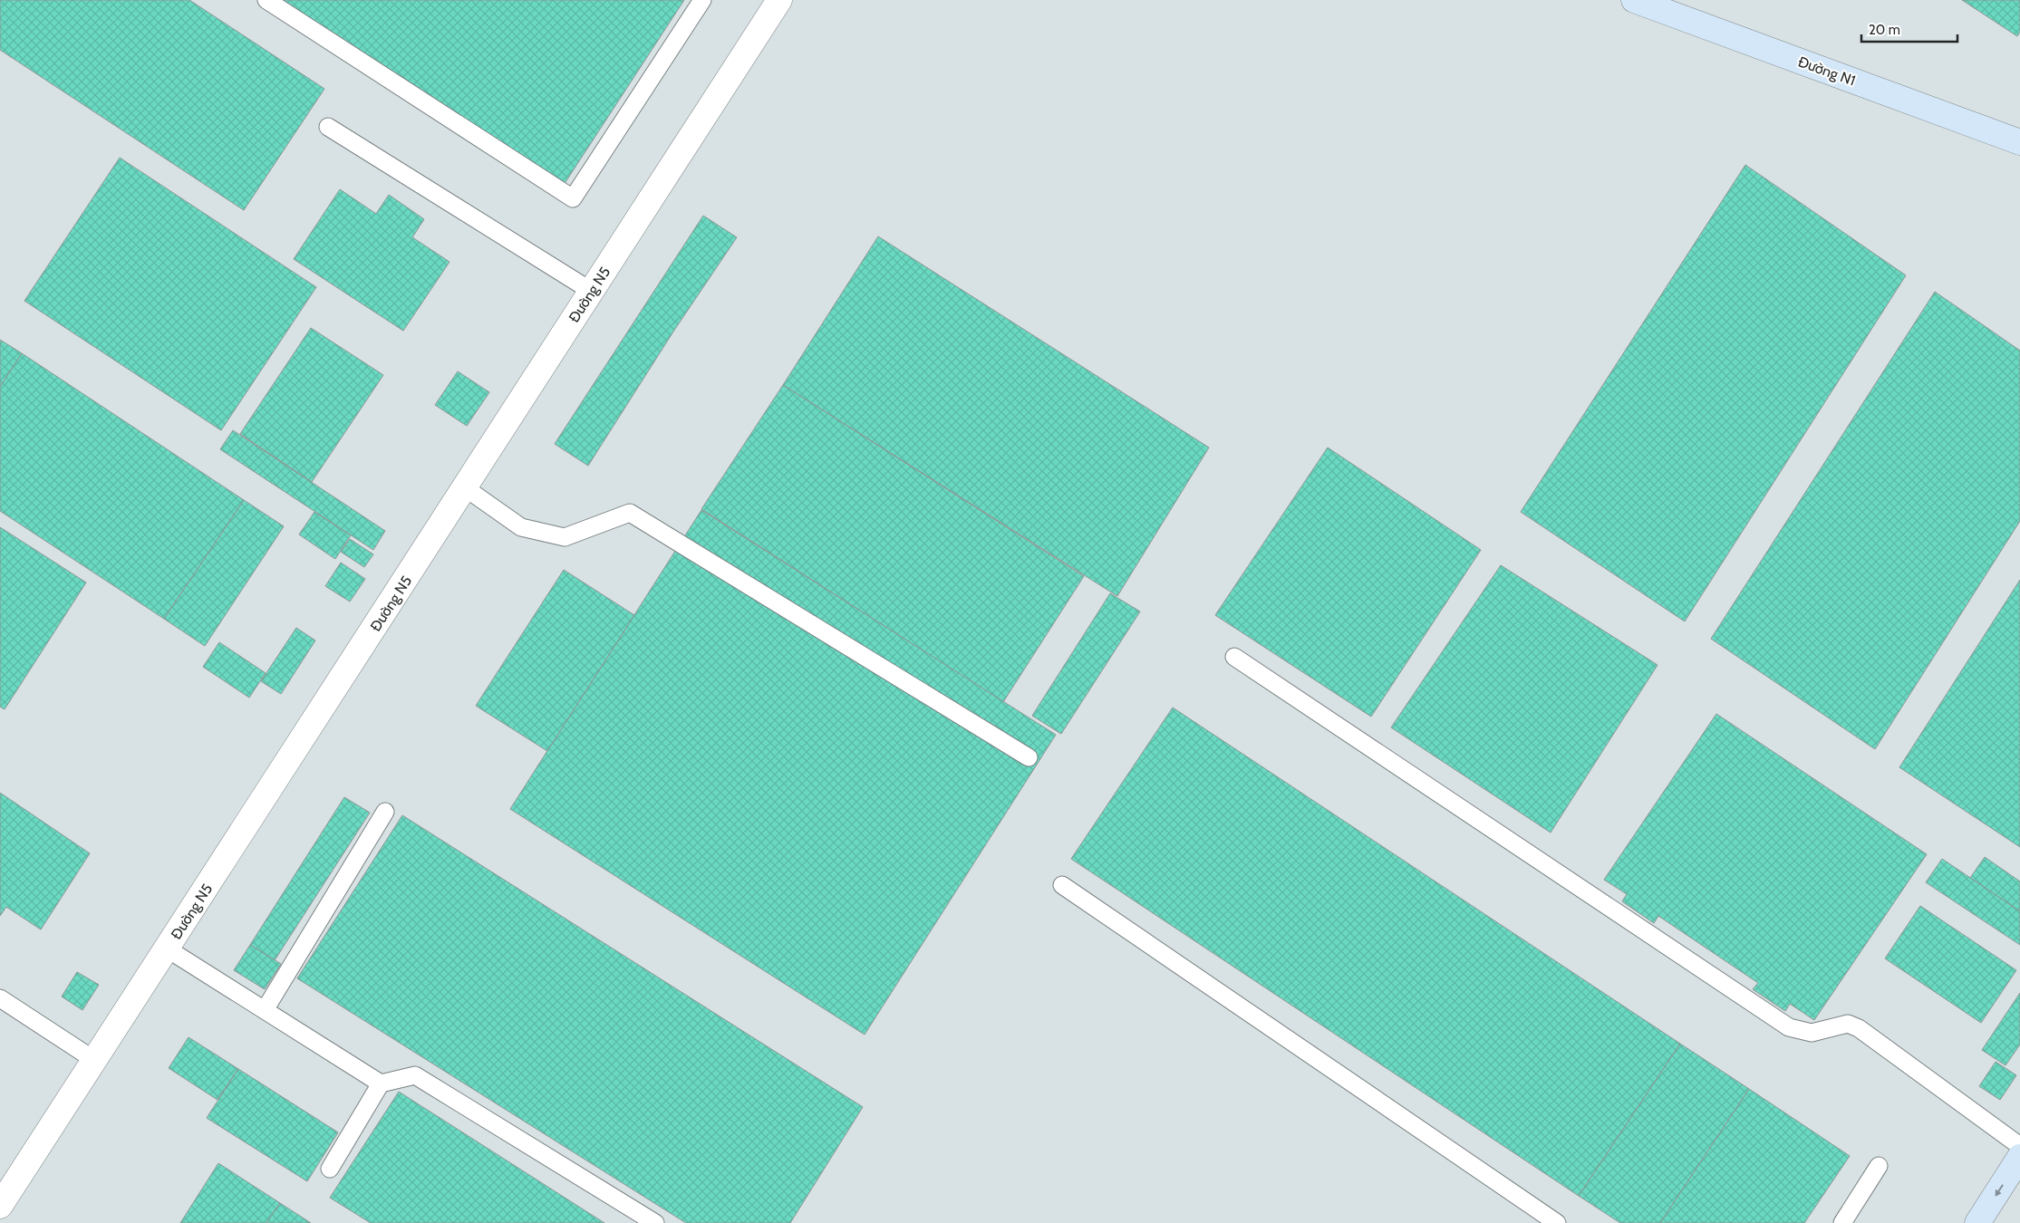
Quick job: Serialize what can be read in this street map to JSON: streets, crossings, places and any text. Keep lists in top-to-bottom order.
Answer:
{
  "streets": {
    "street": ["Đường N1", "Đường N5"]
  },
  "scale_bar": "20 m"
}
